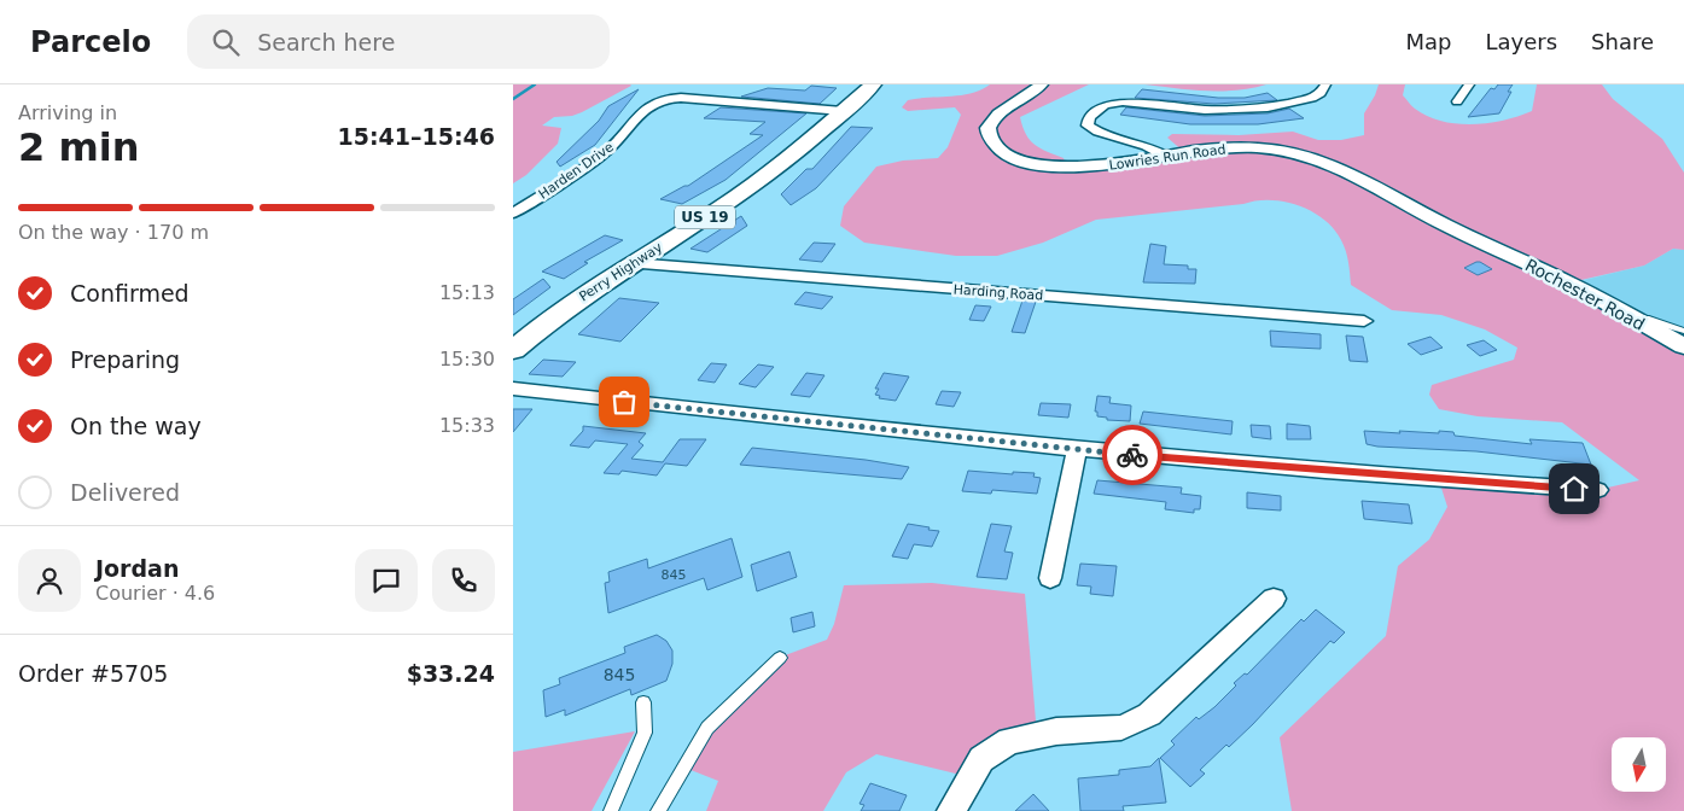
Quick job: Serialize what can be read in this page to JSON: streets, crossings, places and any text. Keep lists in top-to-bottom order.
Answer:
{
  "streets": {
    "main road": ["US 19", "Perry Highway"],
    "street": [
      "Lowries Run Road",
      "Harden Drive",
      "Harding Road",
      "Rochester Road"
    ]
  },
  "crossings": [
    ["Lowries Run Road", "Rochester Road"],
    ["Harden Drive", "Perry Highway"],
    ["Perry Highway", "Harding Road"]
  ],
  "house_numbers": ["845", "845"],
  "north": "bottom",
  "page": {
    "header": "Parcelo",
    "search": "Search here",
    "nav": ["Map", "Layers", "Share"],
    "heading": ["2 min", "Arriving in", "15:41–15:46"],
    "panel": [
      "Jordan",
      "Courier · 4.6",
      "Order #5705",
      "$33.24"
    ],
    "bar": "On the way · 170 m",
    "list": [
      ["Confirmed", "15:13"],
      ["Preparing", "15:30"],
      ["On the way", "15:33"],
      "Delivered"
    ]
  }
}
